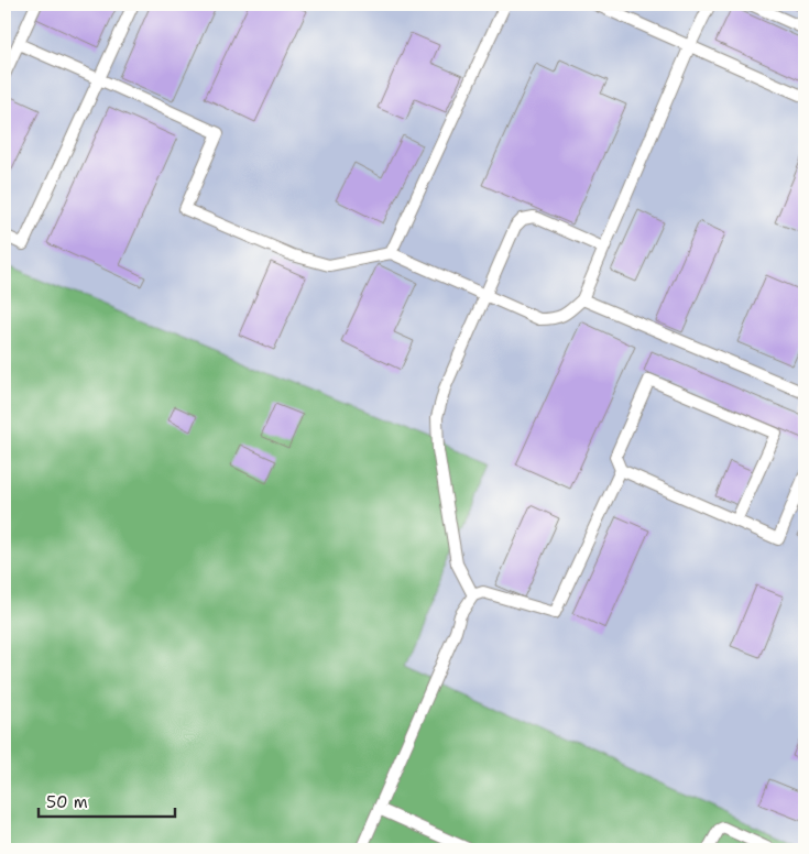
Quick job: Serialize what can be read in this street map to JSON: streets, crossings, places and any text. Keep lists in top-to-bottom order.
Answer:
{
  "scale_bar": "50 m"
}
